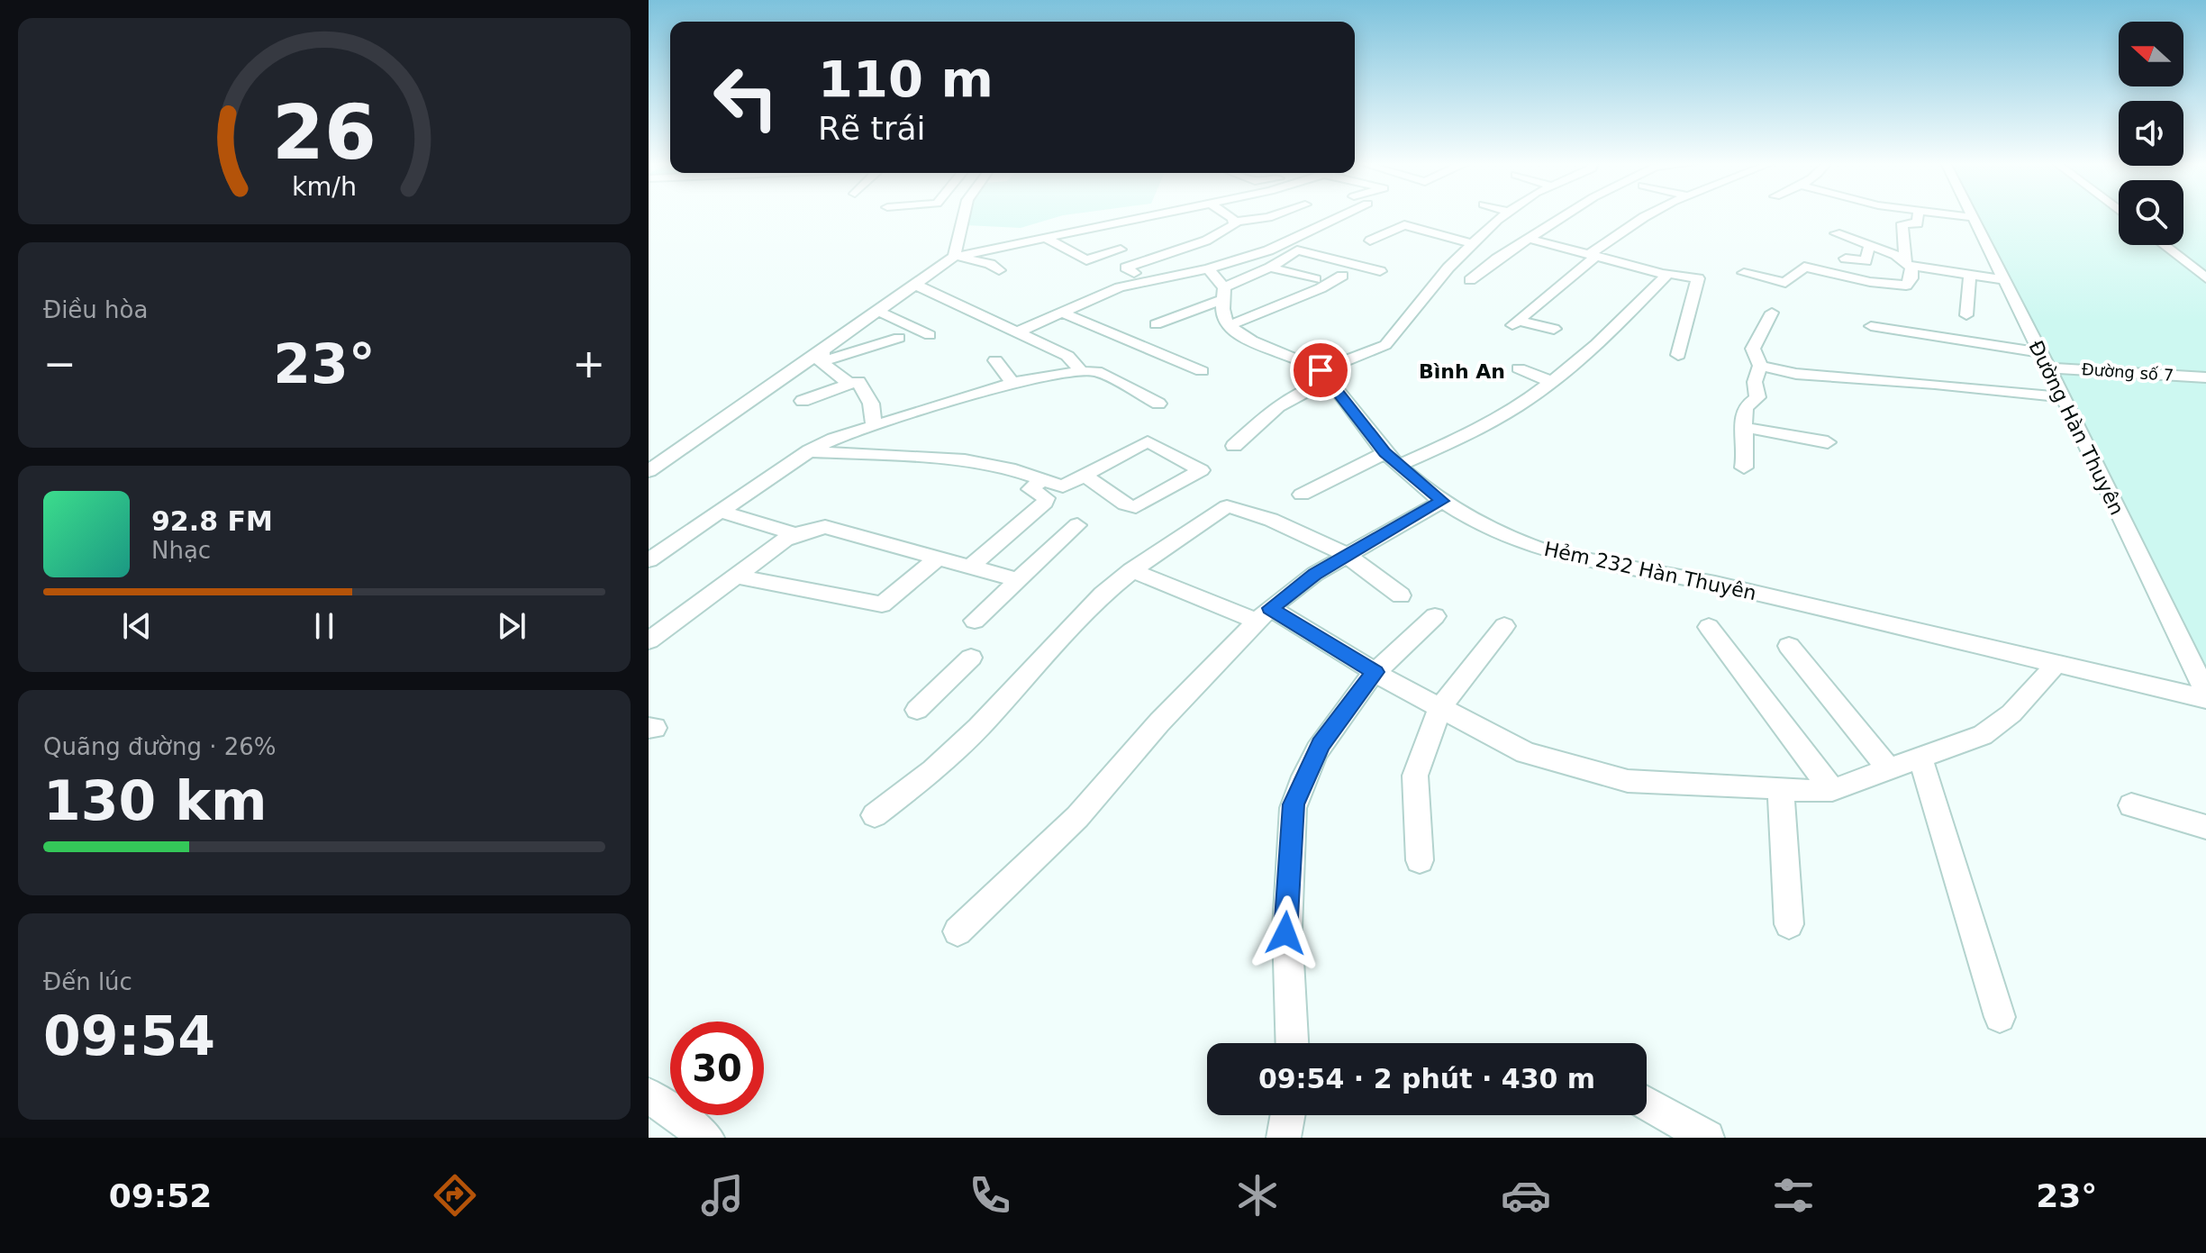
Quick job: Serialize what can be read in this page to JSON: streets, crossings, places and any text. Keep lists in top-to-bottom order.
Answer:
{
  "streets": {
    "street": ["Đường số 7", "Đường Hàn Thuyên", "Hẻm 232 Hàn Thuyên"]
  },
  "crossings": [
    ["Đường số 7", "Đường Hàn Thuyên"]
  ],
  "districts": ["Bình An"],
  "north": "left",
  "page": {
    "turn": ["110 m", "Rẽ trái"],
    "tile": [
      "Điều hòa",
      ["Quãng đường · 26%", "130 km"],
      ["Đến lúc", "09:54"]
    ],
    "heat": ["−", "23°", "+"],
    "song": ["92.8 FM", "Nhạc"],
    "limit": "30",
    "trip": "09:54 · 2 phút · 430 m",
    "tabs": ["09:52", "23°"],
    "gauge": ["26", "km/h"]
  }
}
